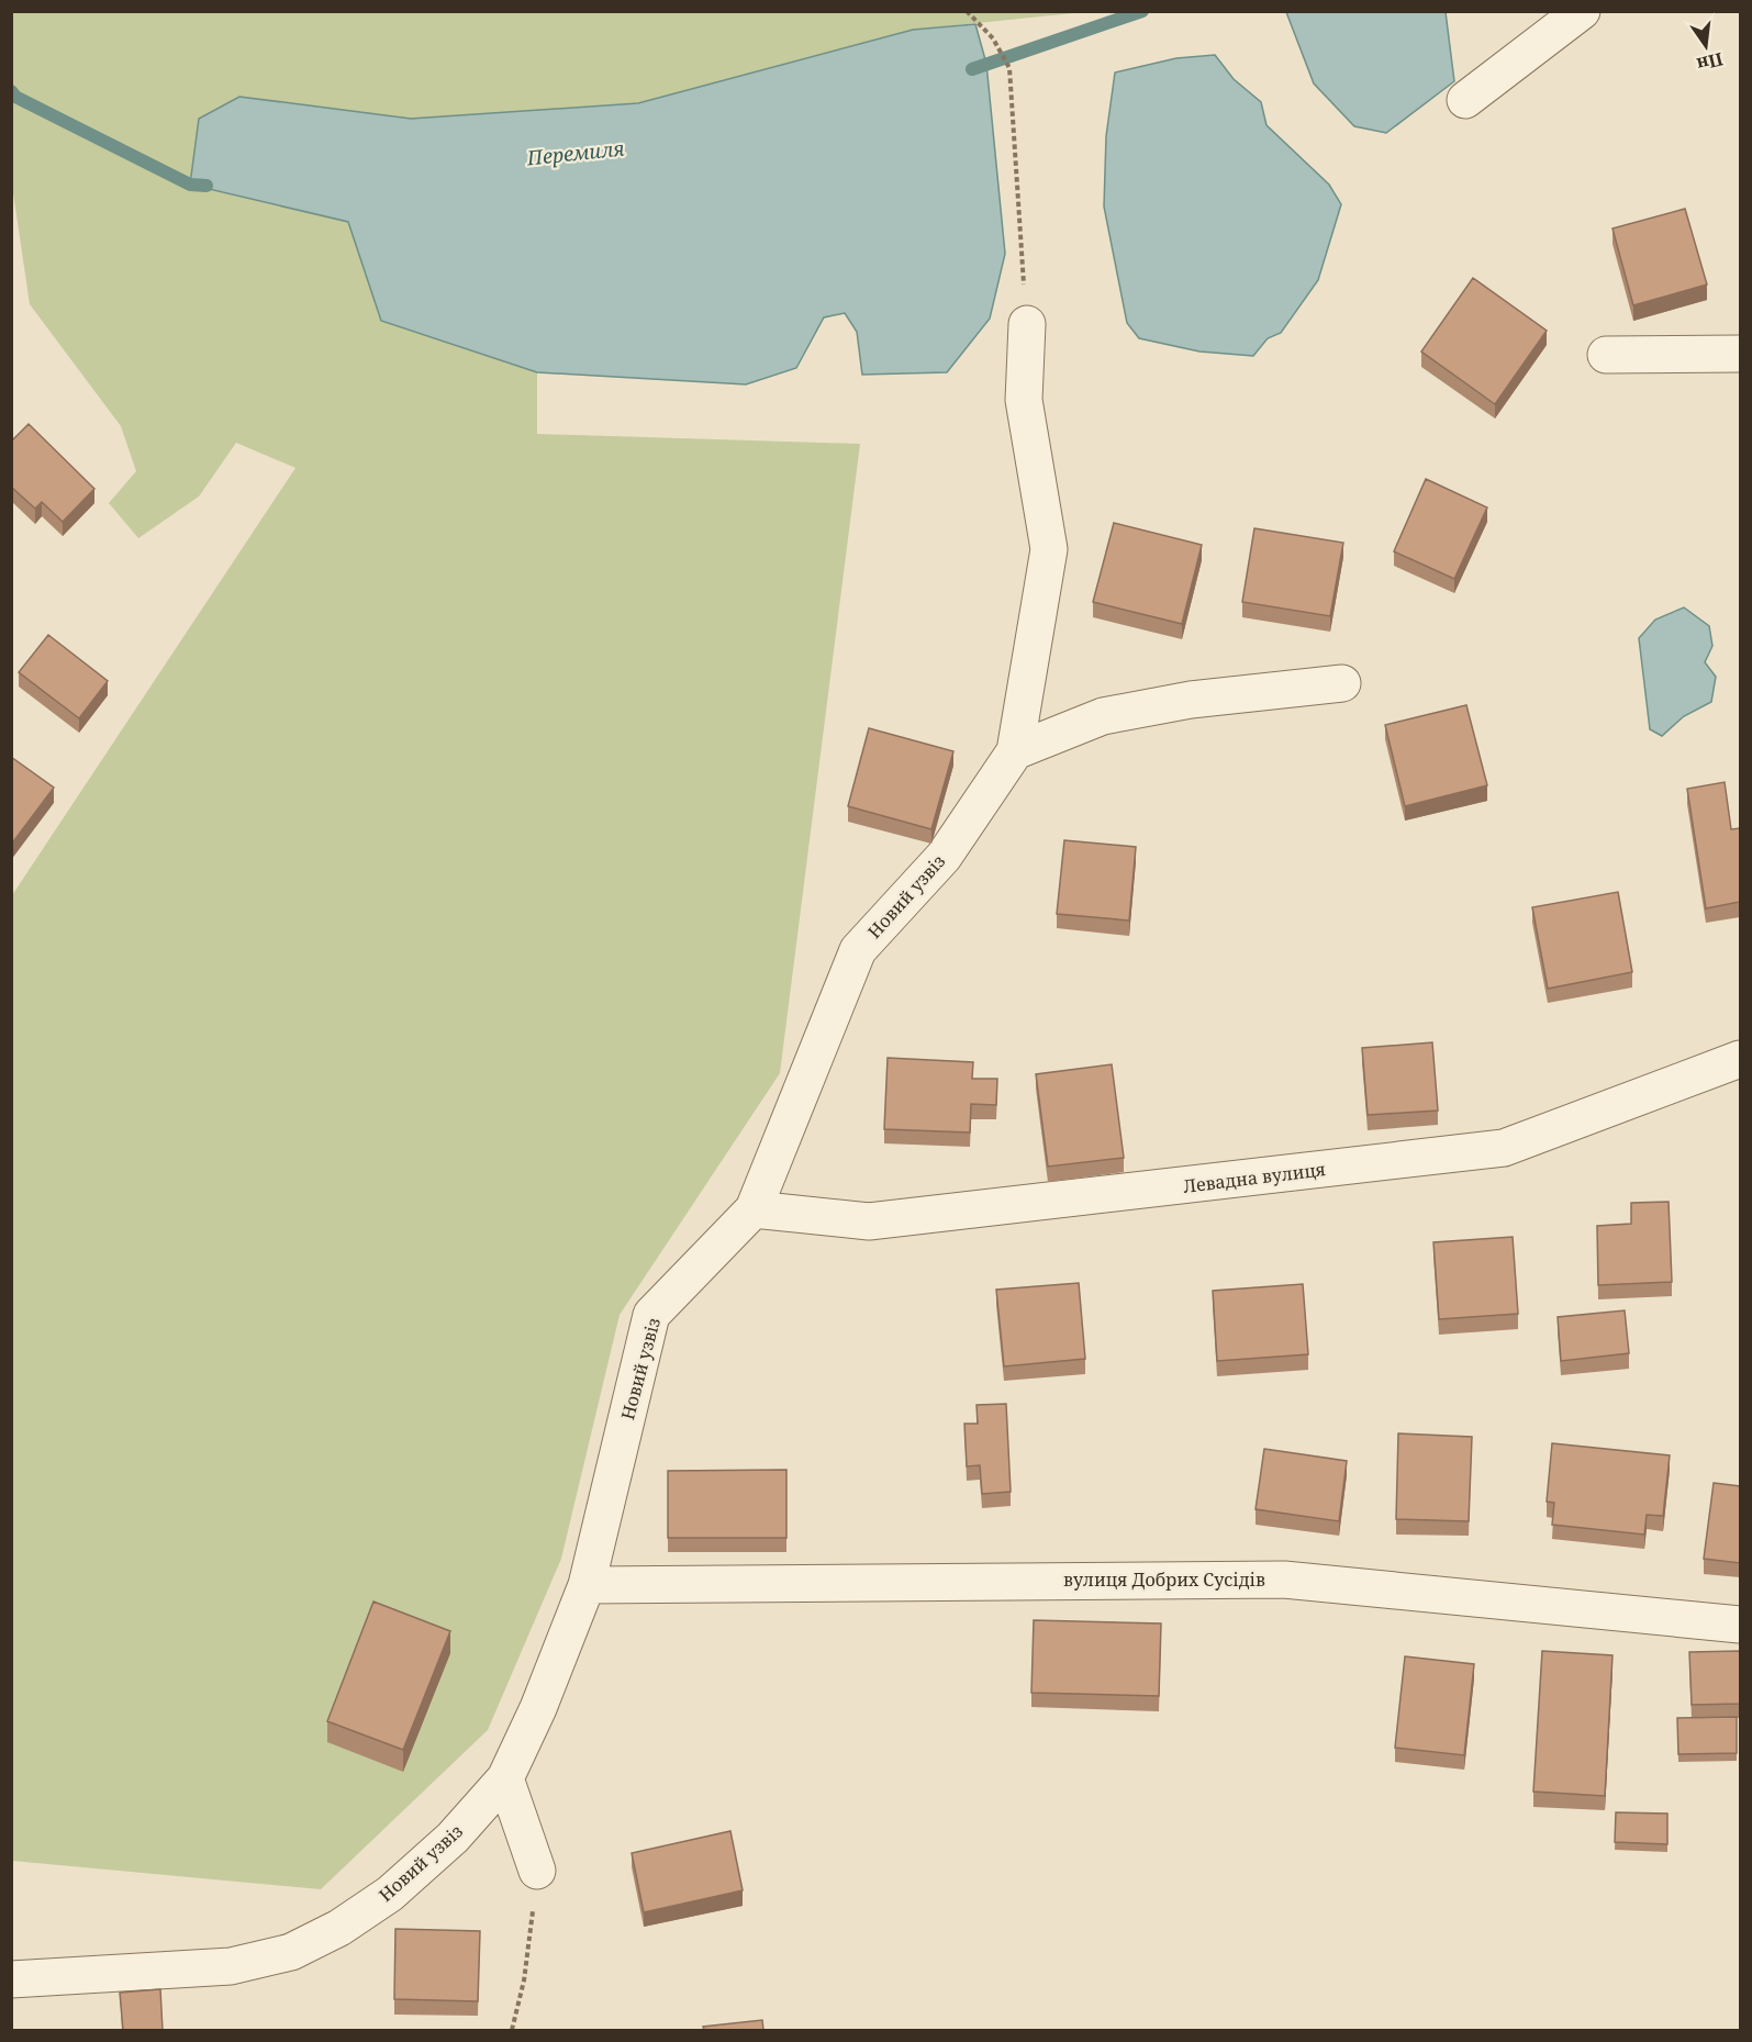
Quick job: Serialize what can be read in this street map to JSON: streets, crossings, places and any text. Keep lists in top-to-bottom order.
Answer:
{
  "streets": {
    "street": ["Новий узвіз", "Левадна вулиця", "вулиця Добрих Сусідів"]
  },
  "crossings": [
    ["Новий узвіз", "Левадна вулиця"],
    ["Новий узвіз", "вулиця Добрих Сусідів"]
  ],
  "water": ["Перемиля"],
  "north": "bottom"
}
